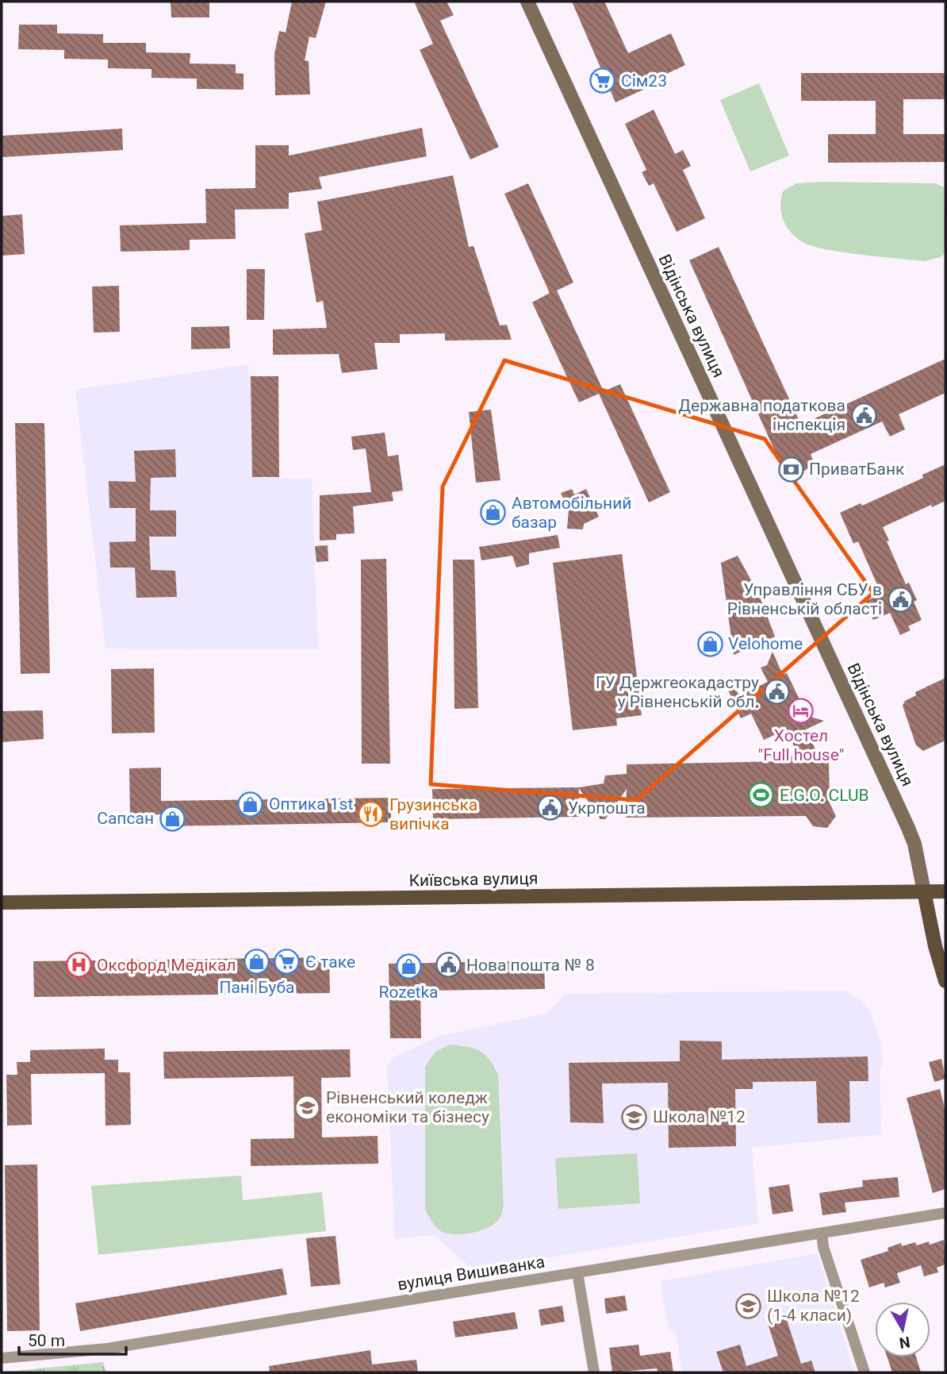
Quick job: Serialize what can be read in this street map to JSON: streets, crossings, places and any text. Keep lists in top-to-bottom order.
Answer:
{
  "streets": {
    "main road": ["Відінська вулиця", "Київська вулиця"],
    "street": ["вулиця Вишиванка"]
  },
  "crossings": [
    ["Відінська вулиця", "Київська вулиця"]
  ],
  "places": {
    "supermarket": ["Сім23", "Є таке"],
    "public building": [
      "Державна податкова інспекція",
      "Управління СБУ в Рівненській області",
      "ГУ Держгеокадастру у Рівненській обл.",
      "Укрпошта",
      "Нова пошта № 8"
    ],
    "bank": ["ПриватБанк"],
    "shop": [
      "Автомобільний базар",
      "Velohome",
      "Оптика 1st",
      "Сапсан",
      "Пані Буба",
      "Rozetka"
    ],
    "hotel": ["Хостел \"Full house\""],
    "sports": ["E.G.O. CLUB"],
    "restaurant": ["Грузинська випічка"],
    "hospital": ["Оксфорд Медікал"],
    "school or university": ["Рівненський коледж економіки та бізнесу", "Школа №12", "Школа №12 (1-4 класи)"]
  },
  "scale_bar": "50 m",
  "north": "bottom"
}
